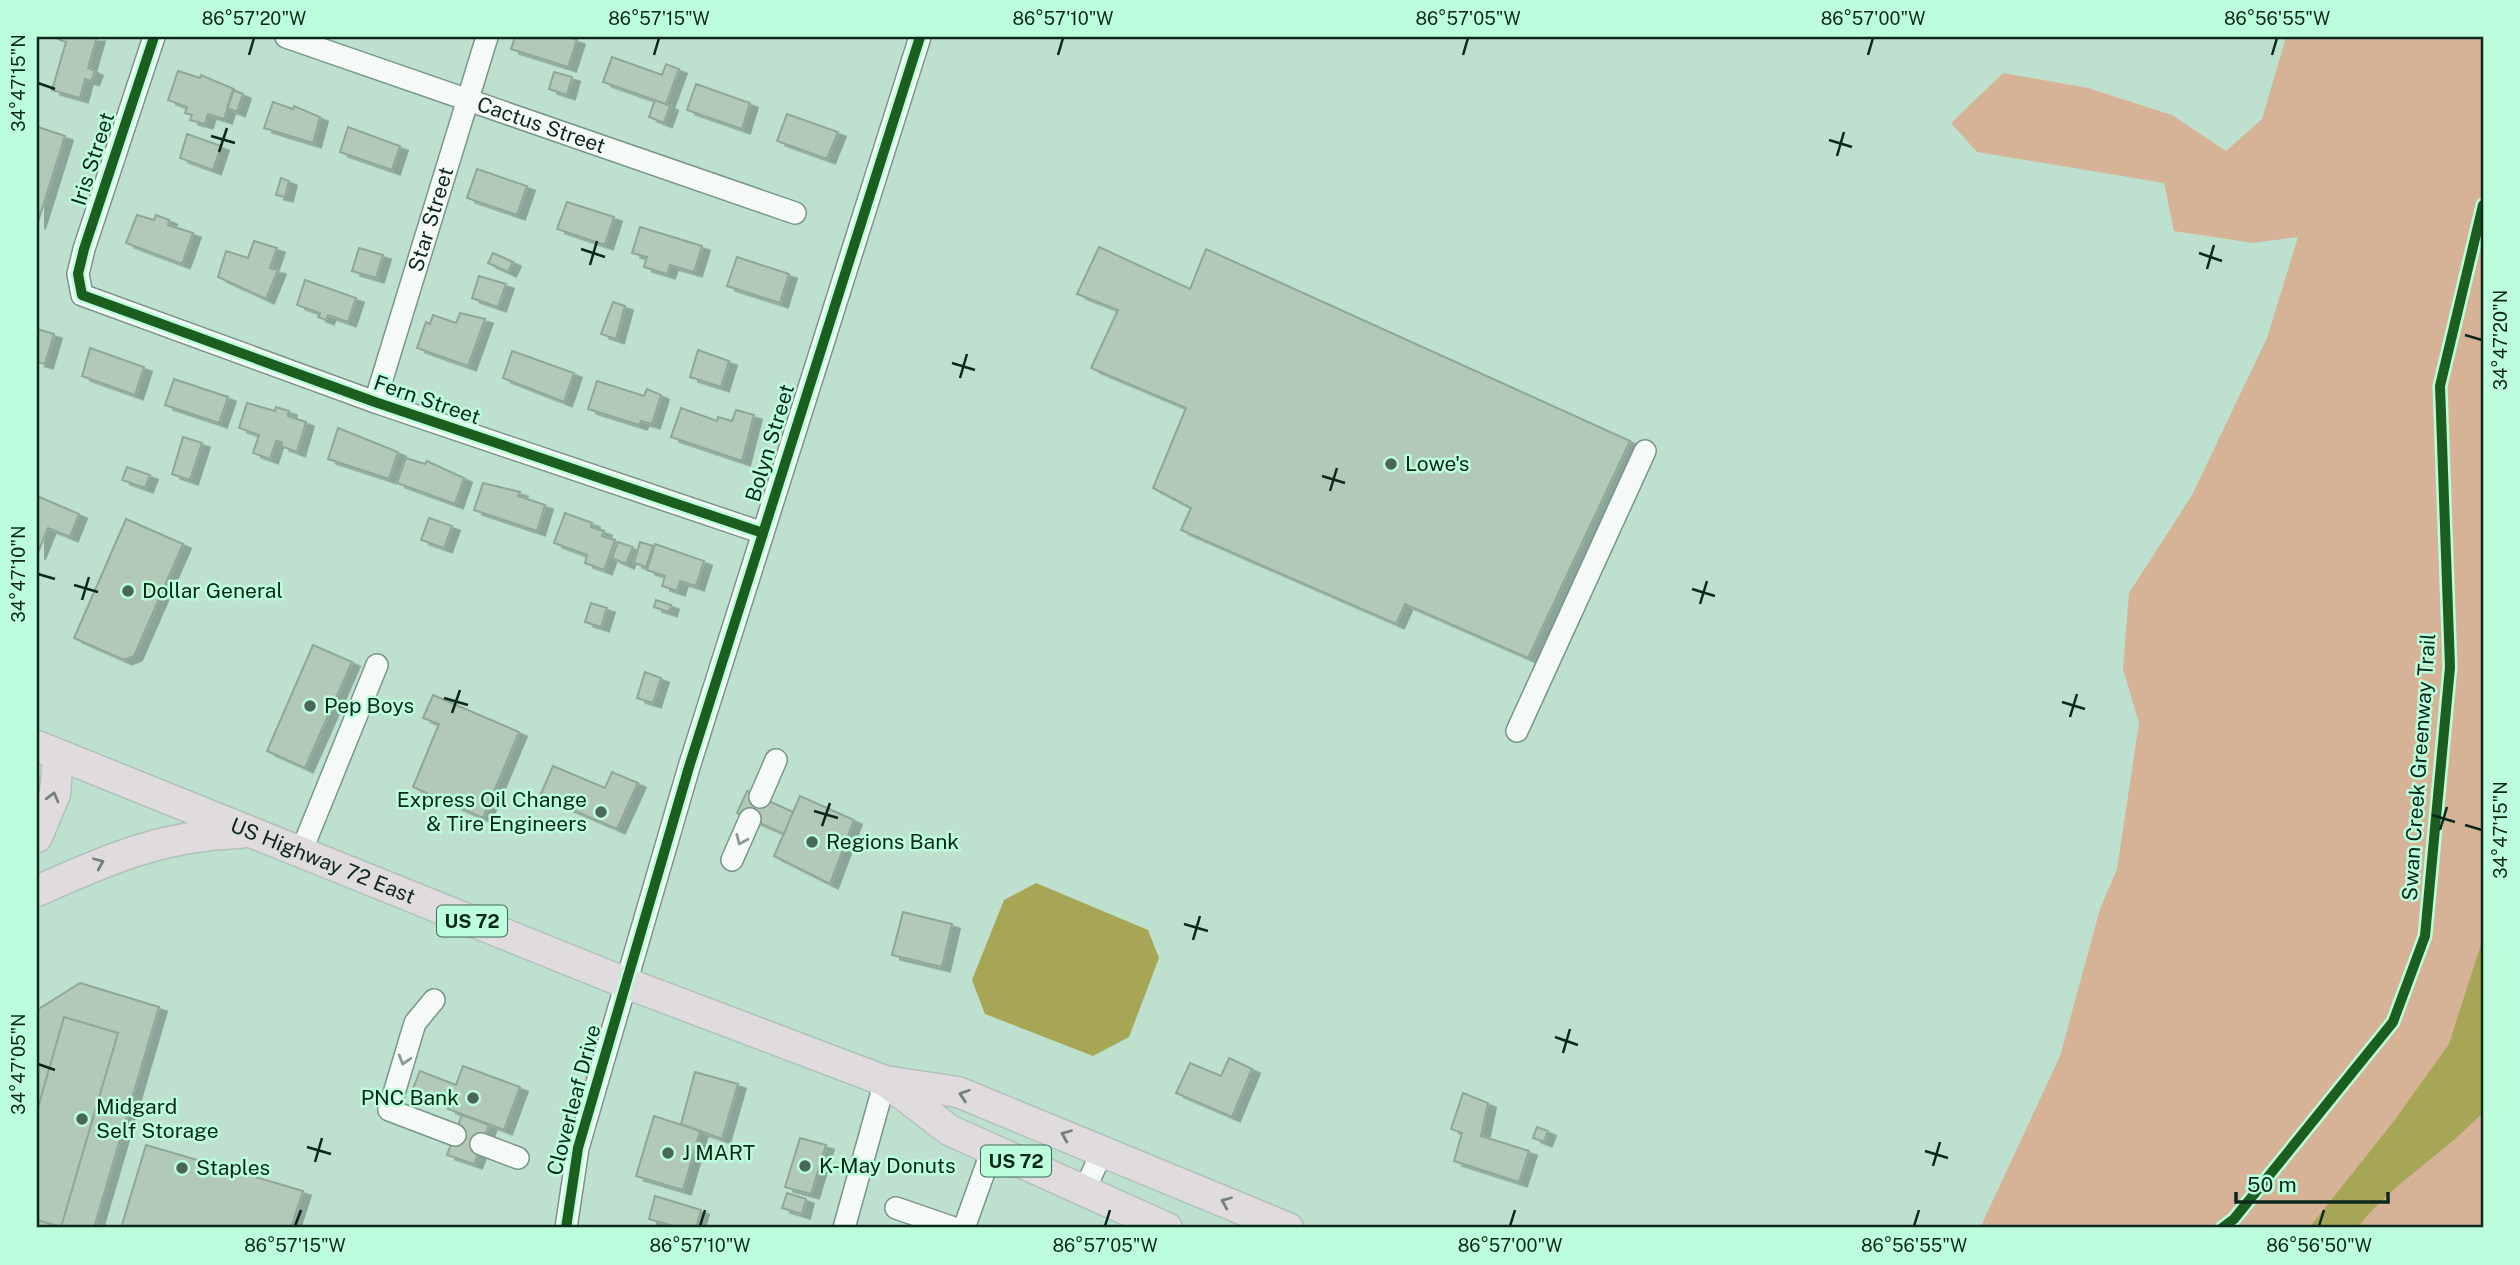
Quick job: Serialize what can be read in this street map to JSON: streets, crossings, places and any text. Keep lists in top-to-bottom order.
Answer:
{
  "streets": {
    "highway": ["US Highway 72 East", "US 72"],
    "street": [
      "Cactus Street",
      "Iris Street",
      "Star Street",
      "Fern Street",
      "Bolyn Street",
      "Cloverleaf Drive"
    ],
    "cycle path": ["Swan Creek Greenway Trail"]
  },
  "crossings": [
    ["Cactus Street", "Star Street"],
    ["Iris Street", "Fern Street"],
    ["Star Street", "Fern Street"],
    ["Fern Street", "Bolyn Street"],
    ["Bolyn Street", "US Highway 72 East"],
    ["Bolyn Street", "Cloverleaf Drive"],
    ["US Highway 72 East", "Cloverleaf Drive"]
  ],
  "places": [
    "Lowe's",
    "Dollar General",
    "Pep Boys",
    "Express Oil Change & Tire Engineers",
    "Regions Bank",
    "PNC Bank",
    "Midgard Self Storage",
    "J MART",
    "K-May Donuts",
    "Staples"
  ],
  "scale_bar": "50 m",
  "coordinates": [
    "86°57'20\"W",
    "86°57'15\"W",
    "86°57'10\"W",
    "86°57'05\"W",
    "86°57'00\"W",
    "86°56'55\"W",
    "34°47'15\"N",
    "34°47'20\"N",
    "34°47'10\"N",
    "34°47'05\"N",
    "86°56'50\"W"
  ]
}
